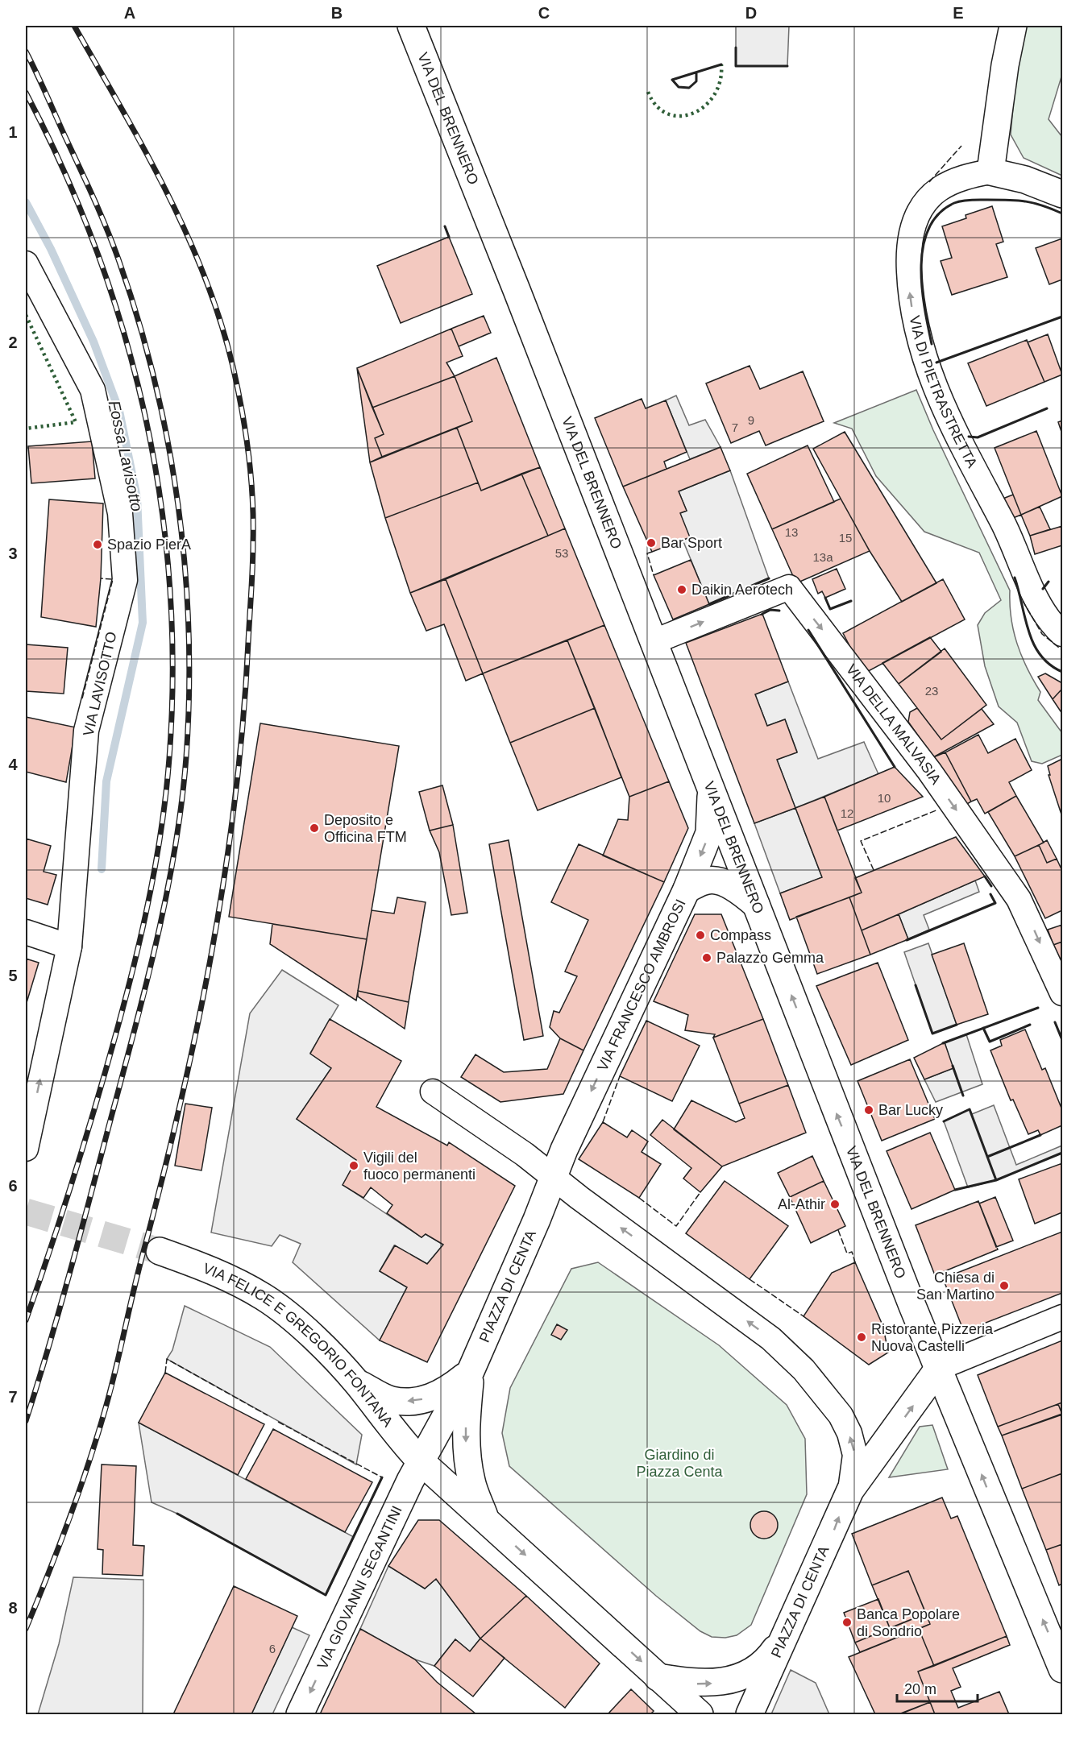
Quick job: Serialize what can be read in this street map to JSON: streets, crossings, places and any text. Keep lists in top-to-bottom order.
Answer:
{
  "streets": {
    "main road": [
      "VIA DEL BRENNERO",
      "VIA FRANCESCO AMBROSI",
      "PIAZZA DI CENTA",
      "VIA FELICE E GREGORIO FONTANA",
      "VIA GIOVANNI SEGANTINI"
    ],
    "street": ["VIA DI PIETRASTRETTA", "VIA LAVISOTTO", "VIA DELLA MALVASIA"]
  },
  "crossings": [
    ["VIA DEL BRENNERO", "VIA DELLA MALVASIA"],
    ["VIA DEL BRENNERO", "VIA FRANCESCO AMBROSI"],
    ["VIA DEL BRENNERO", "PIAZZA DI CENTA"],
    ["VIA FRANCESCO AMBROSI", "PIAZZA DI CENTA"],
    ["PIAZZA DI CENTA", "VIA FELICE E GREGORIO FONTANA"],
    ["PIAZZA DI CENTA", "VIA GIOVANNI SEGANTINI"],
    ["VIA FELICE E GREGORIO FONTANA", "VIA GIOVANNI SEGANTINI"]
  ],
  "one_way": [
    "VIA DEL BRENNERO",
    "VIA DI PIETRASTRETTA",
    "VIA DELLA MALVASIA",
    "VIA FRANCESCO AMBROSI",
    "VIA GIOVANNI SEGANTINI"
  ],
  "water": ["Fossa Lavisotto"],
  "parks": ["Giardino di Piazza Centa"],
  "places": [
    "Bar Sport",
    "Spazio PierA",
    "Daikin Aerotech",
    "Deposito e Officina FTM",
    "Compass",
    "Palazzo Gemma",
    "Bar Lucky",
    "Vigili del fuoco permanenti",
    "Al-Athir",
    "Chiesa di San Martino",
    "Ristorante Pizzeria Nuova Castelli",
    "Banca Popolare di Sondrio"
  ],
  "house_numbers": [
    "9",
    "7",
    "13",
    "15",
    "53",
    "13a",
    "23",
    "10",
    "12",
    "6"
  ],
  "scale_bar": "20 m",
  "grid": {
    "columns": [
      "A",
      "B",
      "C",
      "D",
      "E"
    ],
    "rows": [
      "1",
      "2",
      "3",
      "4",
      "5",
      "6",
      "7",
      "8"
    ]
  }
}
